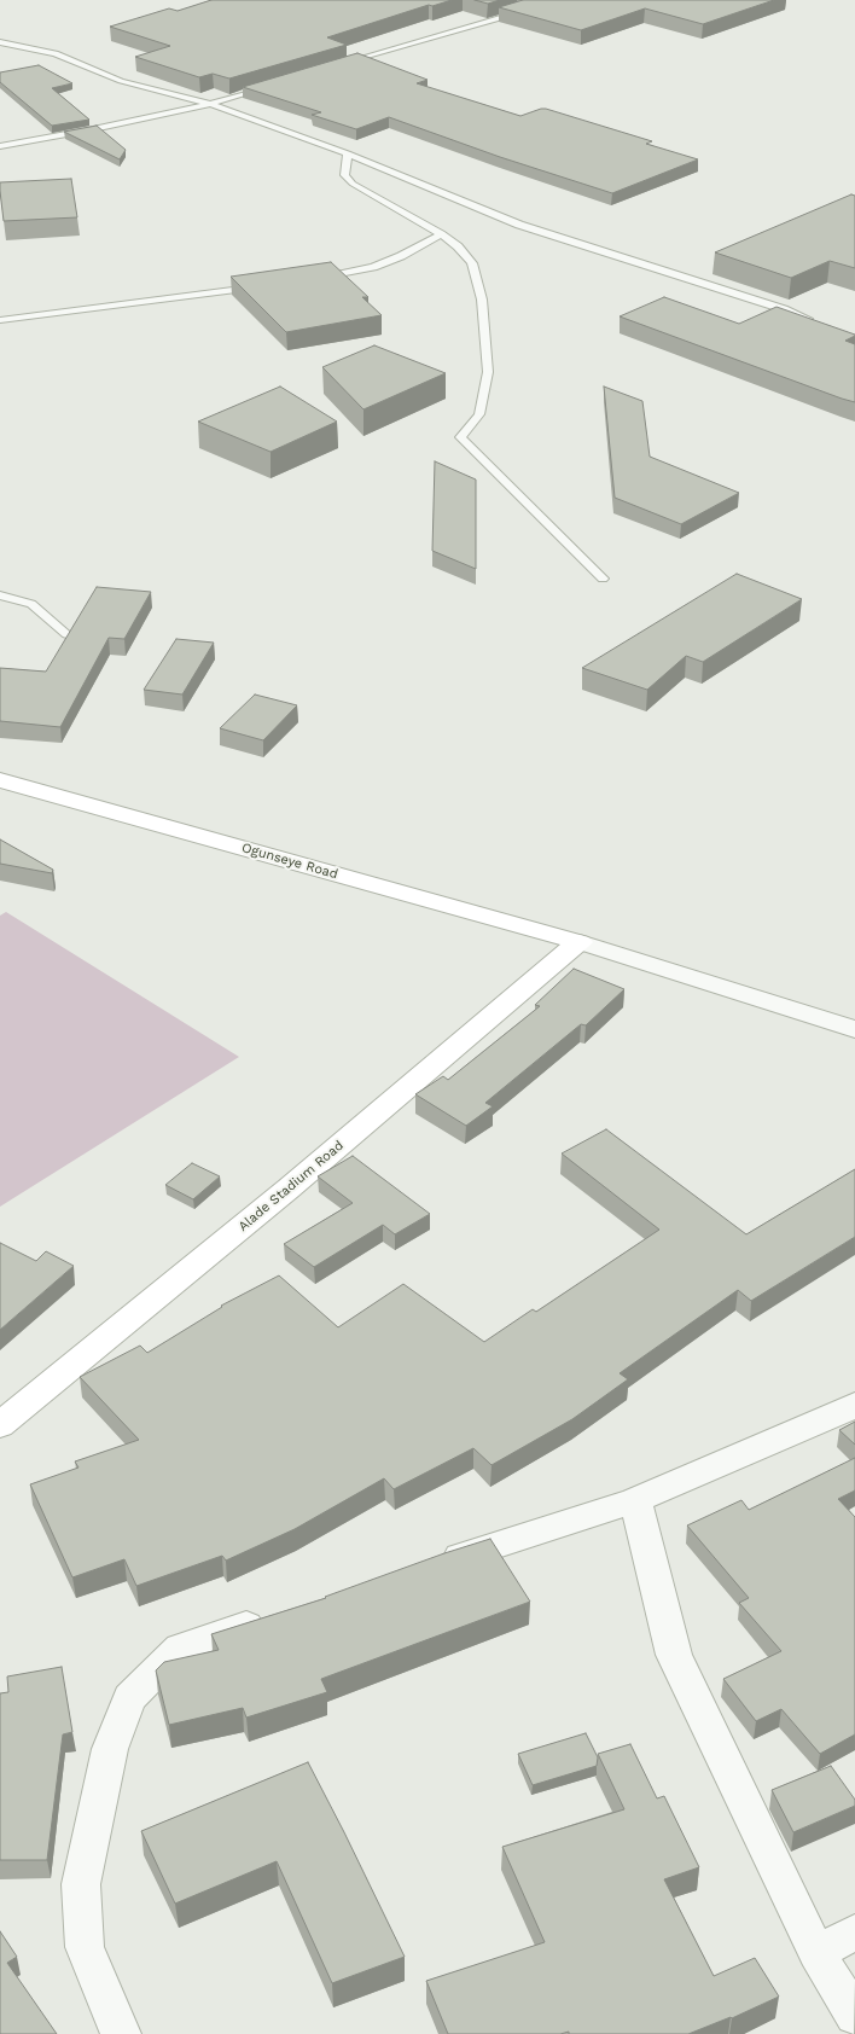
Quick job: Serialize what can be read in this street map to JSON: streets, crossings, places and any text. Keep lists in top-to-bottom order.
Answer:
{
  "streets": {
    "street": ["Ogunseye Road", "Alade Stadium Road"]
  },
  "crossings": [
    ["Ogunseye Road", "Alade Stadium Road"]
  ]
}
